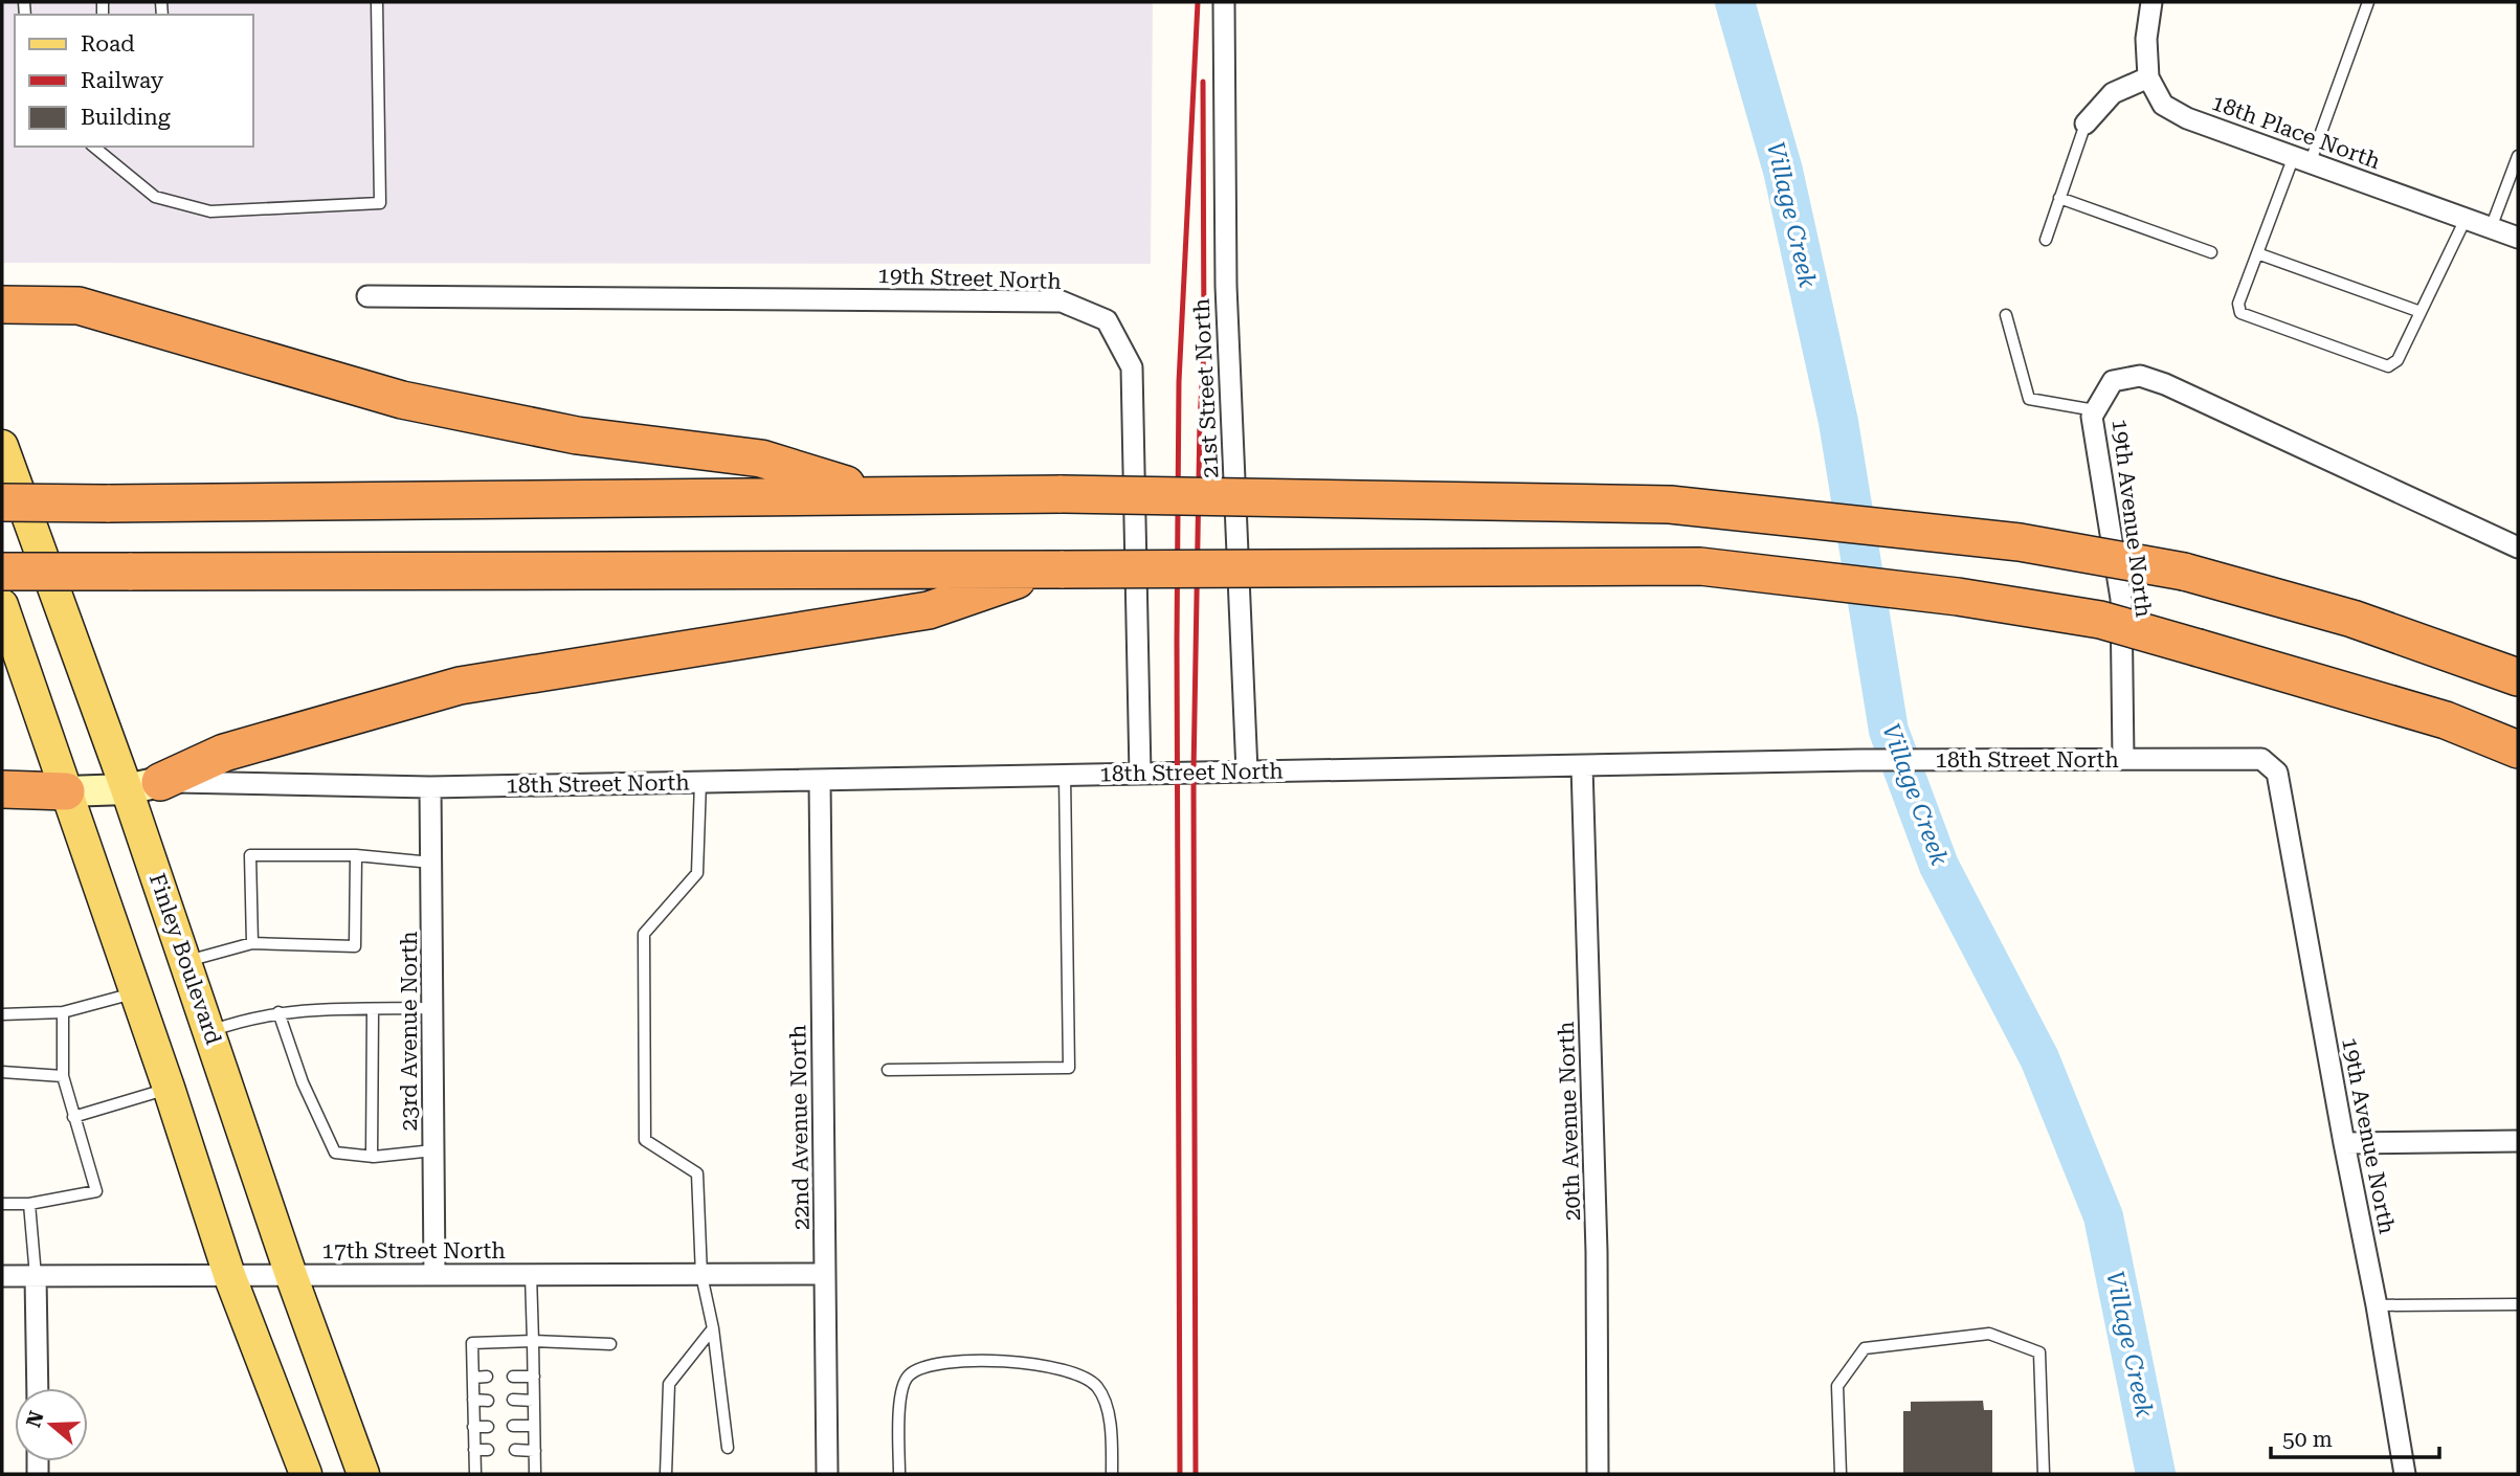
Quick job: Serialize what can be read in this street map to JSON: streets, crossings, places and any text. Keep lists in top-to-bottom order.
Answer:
{
  "streets": {
    "main road": ["18th Street North", "Finley Boulevard"],
    "street": [
      "18th Place North",
      "19th Street North",
      "21st Street North",
      "19th Avenue North",
      "23rd Avenue North",
      "20th Avenue North",
      "22nd Avenue North",
      "17th Street North"
    ]
  },
  "crossings": [
    ["19th Street North", "18th Street North"],
    ["21st Street North", "18th Street North"],
    ["19th Avenue North", "18th Street North"],
    ["18th Street North", "Finley Boulevard"],
    ["18th Street North", "23rd Avenue North"],
    ["18th Street North", "20th Avenue North"],
    ["18th Street North", "22nd Avenue North"],
    ["Finley Boulevard", "17th Street North"],
    ["23rd Avenue North", "17th Street North"],
    ["22nd Avenue North", "17th Street North"]
  ],
  "water": ["Village Creek"],
  "legend": ["Road", "Railway", "Building"],
  "scale_bar": "50 m",
  "north": "left"
}
